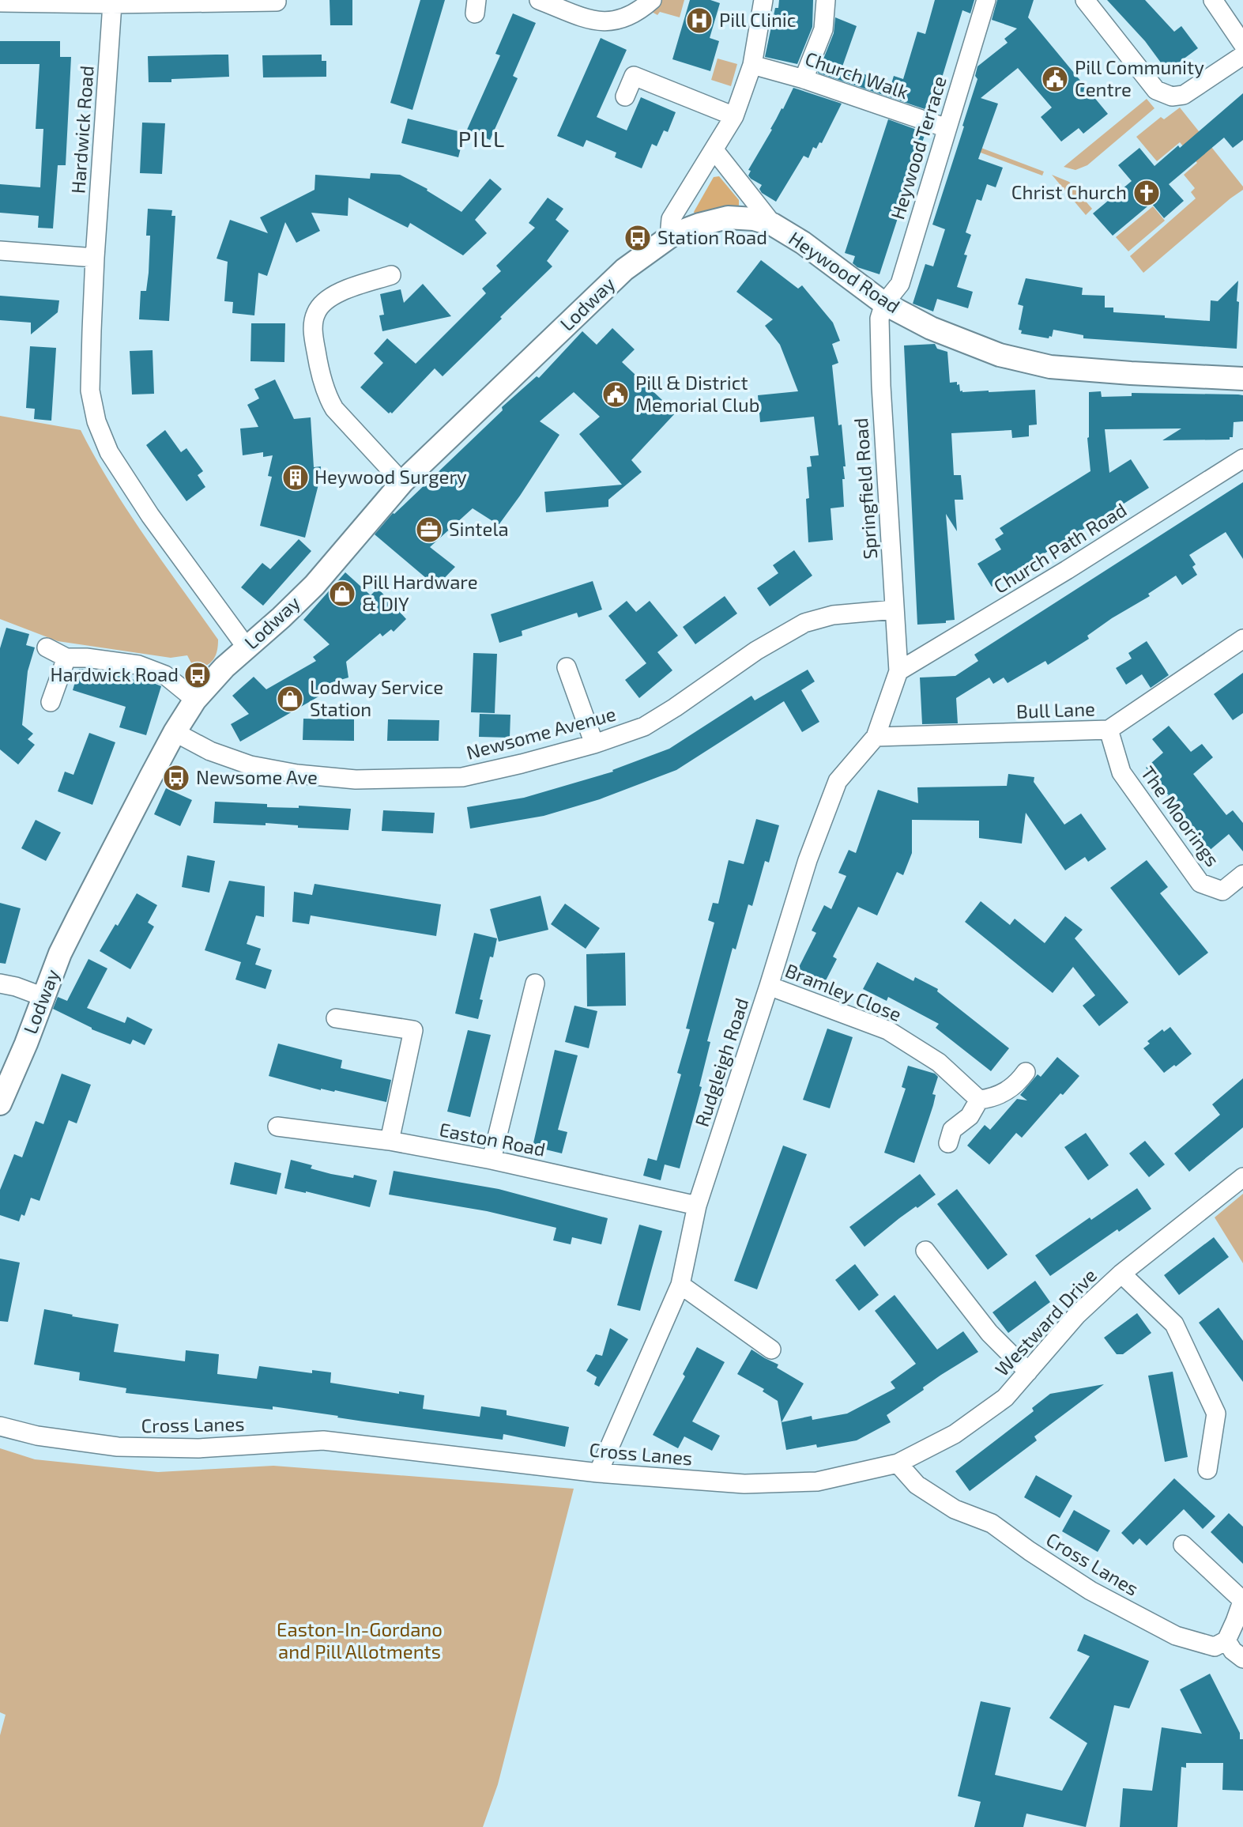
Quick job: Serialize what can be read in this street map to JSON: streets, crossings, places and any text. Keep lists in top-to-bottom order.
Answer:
{
  "streets": {
    "street": [
      "Church Walk",
      "Hardwick Road",
      "Heywood Terrace",
      "Heywood Road",
      "Lodway",
      "Springfield Road",
      "Church Path Road",
      "Bull Lane",
      "Newsome Avenue",
      "The Moorings",
      "Bramley Close",
      "Rudgleigh Road",
      "Easton Road",
      "Westward Drive",
      "Cross Lanes"
    ]
  },
  "crossings": [
    ["Church Walk", "Heywood Terrace"],
    ["Hardwick Road", "Lodway"],
    ["Heywood Terrace", "Heywood Road"],
    ["Heywood Terrace", "Springfield Road"],
    ["Heywood Road", "Lodway"],
    ["Heywood Road", "Springfield Road"],
    ["Lodway", "Newsome Avenue"],
    ["Springfield Road", "Church Path Road"],
    ["Springfield Road", "Newsome Avenue"],
    ["Springfield Road", "Rudgleigh Road"],
    ["Church Path Road", "Rudgleigh Road"],
    ["Bull Lane", "The Moorings"],
    ["Bull Lane", "Rudgleigh Road"],
    ["Bramley Close", "Rudgleigh Road"],
    ["Rudgleigh Road", "Easton Road"],
    ["Rudgleigh Road", "Cross Lanes"],
    ["Westward Drive", "Cross Lanes"]
  ],
  "districts": ["PILL"],
  "parks": ["Easton-In-Gordano and Pill Allotments"],
  "places": {
    "hospital": ["Pill Clinic"],
    "public building": ["Pill Community Centre", "Pill & District Memorial Club"],
    "church": ["Christ Church"],
    "bus stop": ["Station Road", "Hardwick Road", "Newsome Ave"],
    "building": ["Heywood Surgery"],
    "office": ["Sintela"],
    "shop": ["Pill Hardware & DIY", "Lodway Service Station"]
  }
}
